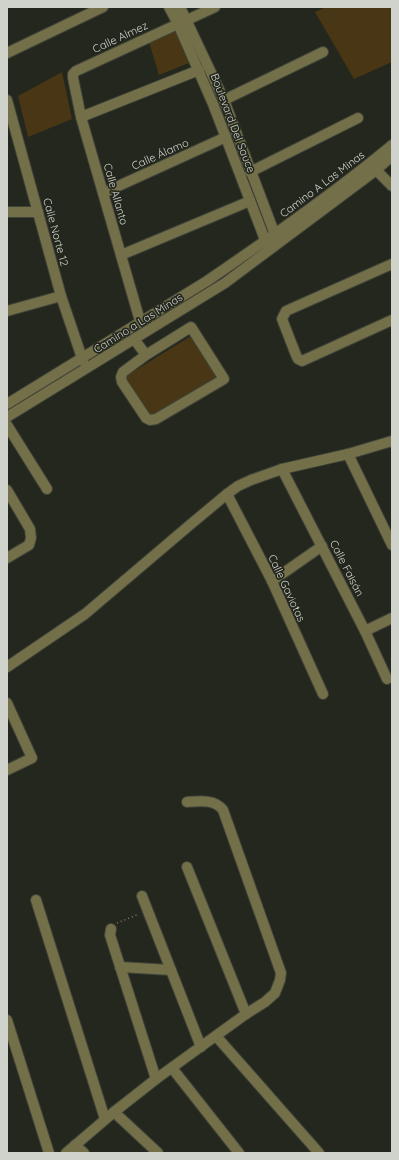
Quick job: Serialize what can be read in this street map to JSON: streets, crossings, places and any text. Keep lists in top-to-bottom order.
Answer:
{
  "streets": {
    "street": [
      "Calle Almez",
      "Boulevard Del Sauce",
      "Calle Álamo",
      "Camino A Las Minas",
      "Calle Allanto",
      "Calle Norte 12",
      "Camino a Las Minas",
      "Calle Faisán",
      "Calle Gaviotas"
    ]
  },
  "crossings": [
    ["Calle Almez", "Boulevard Del Sauce"],
    ["Calle Almez", "Calle Allanto"],
    ["Boulevard Del Sauce", "Calle Álamo"],
    ["Boulevard Del Sauce", "Camino A Las Minas"],
    ["Boulevard Del Sauce", "Camino a Las Minas"],
    ["Calle Álamo", "Calle Allanto"],
    ["Camino A Las Minas", "Camino a Las Minas"],
    ["Calle Allanto", "Camino a Las Minas"],
    ["Calle Norte 12", "Camino a Las Minas"]
  ]
}
